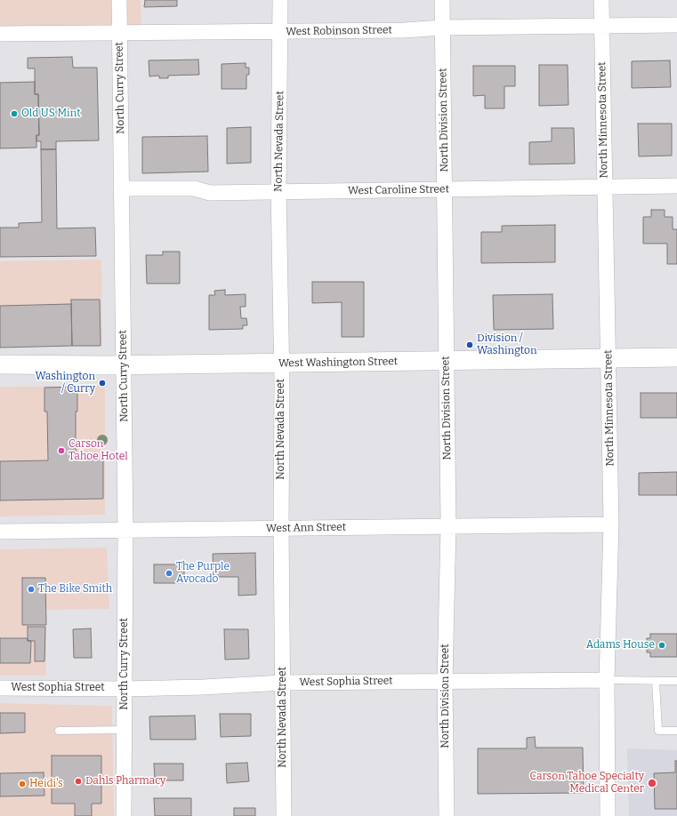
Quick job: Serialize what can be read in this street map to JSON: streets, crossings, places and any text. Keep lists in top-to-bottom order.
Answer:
{
  "streets": {
    "street": [
      "West Robinson Street",
      "North Curry Street",
      "North Division Street",
      "North Minnesota Street",
      "North Nevada Street",
      "West Caroline Street",
      "West Washington Street",
      "West Ann Street",
      "West Sophia Street"
    ]
  },
  "crossings": [
    ["West Robinson Street", "North Curry Street"],
    ["West Robinson Street", "North Division Street"],
    ["West Robinson Street", "North Minnesota Street"],
    ["West Robinson Street", "North Nevada Street"],
    ["North Curry Street", "West Caroline Street"],
    ["North Curry Street", "West Washington Street"],
    ["North Curry Street", "West Ann Street"],
    ["North Curry Street", "West Sophia Street"],
    ["North Division Street", "West Caroline Street"],
    ["North Division Street", "West Washington Street"],
    ["North Division Street", "West Ann Street"],
    ["North Division Street", "West Sophia Street"],
    ["North Minnesota Street", "West Caroline Street"],
    ["North Minnesota Street", "West Washington Street"],
    ["North Minnesota Street", "West Ann Street"],
    ["North Minnesota Street", "West Sophia Street"],
    ["North Nevada Street", "West Caroline Street"],
    ["North Nevada Street", "West Washington Street"],
    ["North Nevada Street", "West Ann Street"],
    ["North Nevada Street", "West Sophia Street"]
  ],
  "places": [
    "Old US Mint",
    "Division / Washington",
    "Washington / Curry",
    "Carson Tahoe Hotel",
    "The Purple Avocado",
    "The Bike Smith",
    "Adams House",
    "Dahls Pharmacy",
    "Carson Tahoe Specialty Medical Center",
    "Heidi's"
  ]
}
